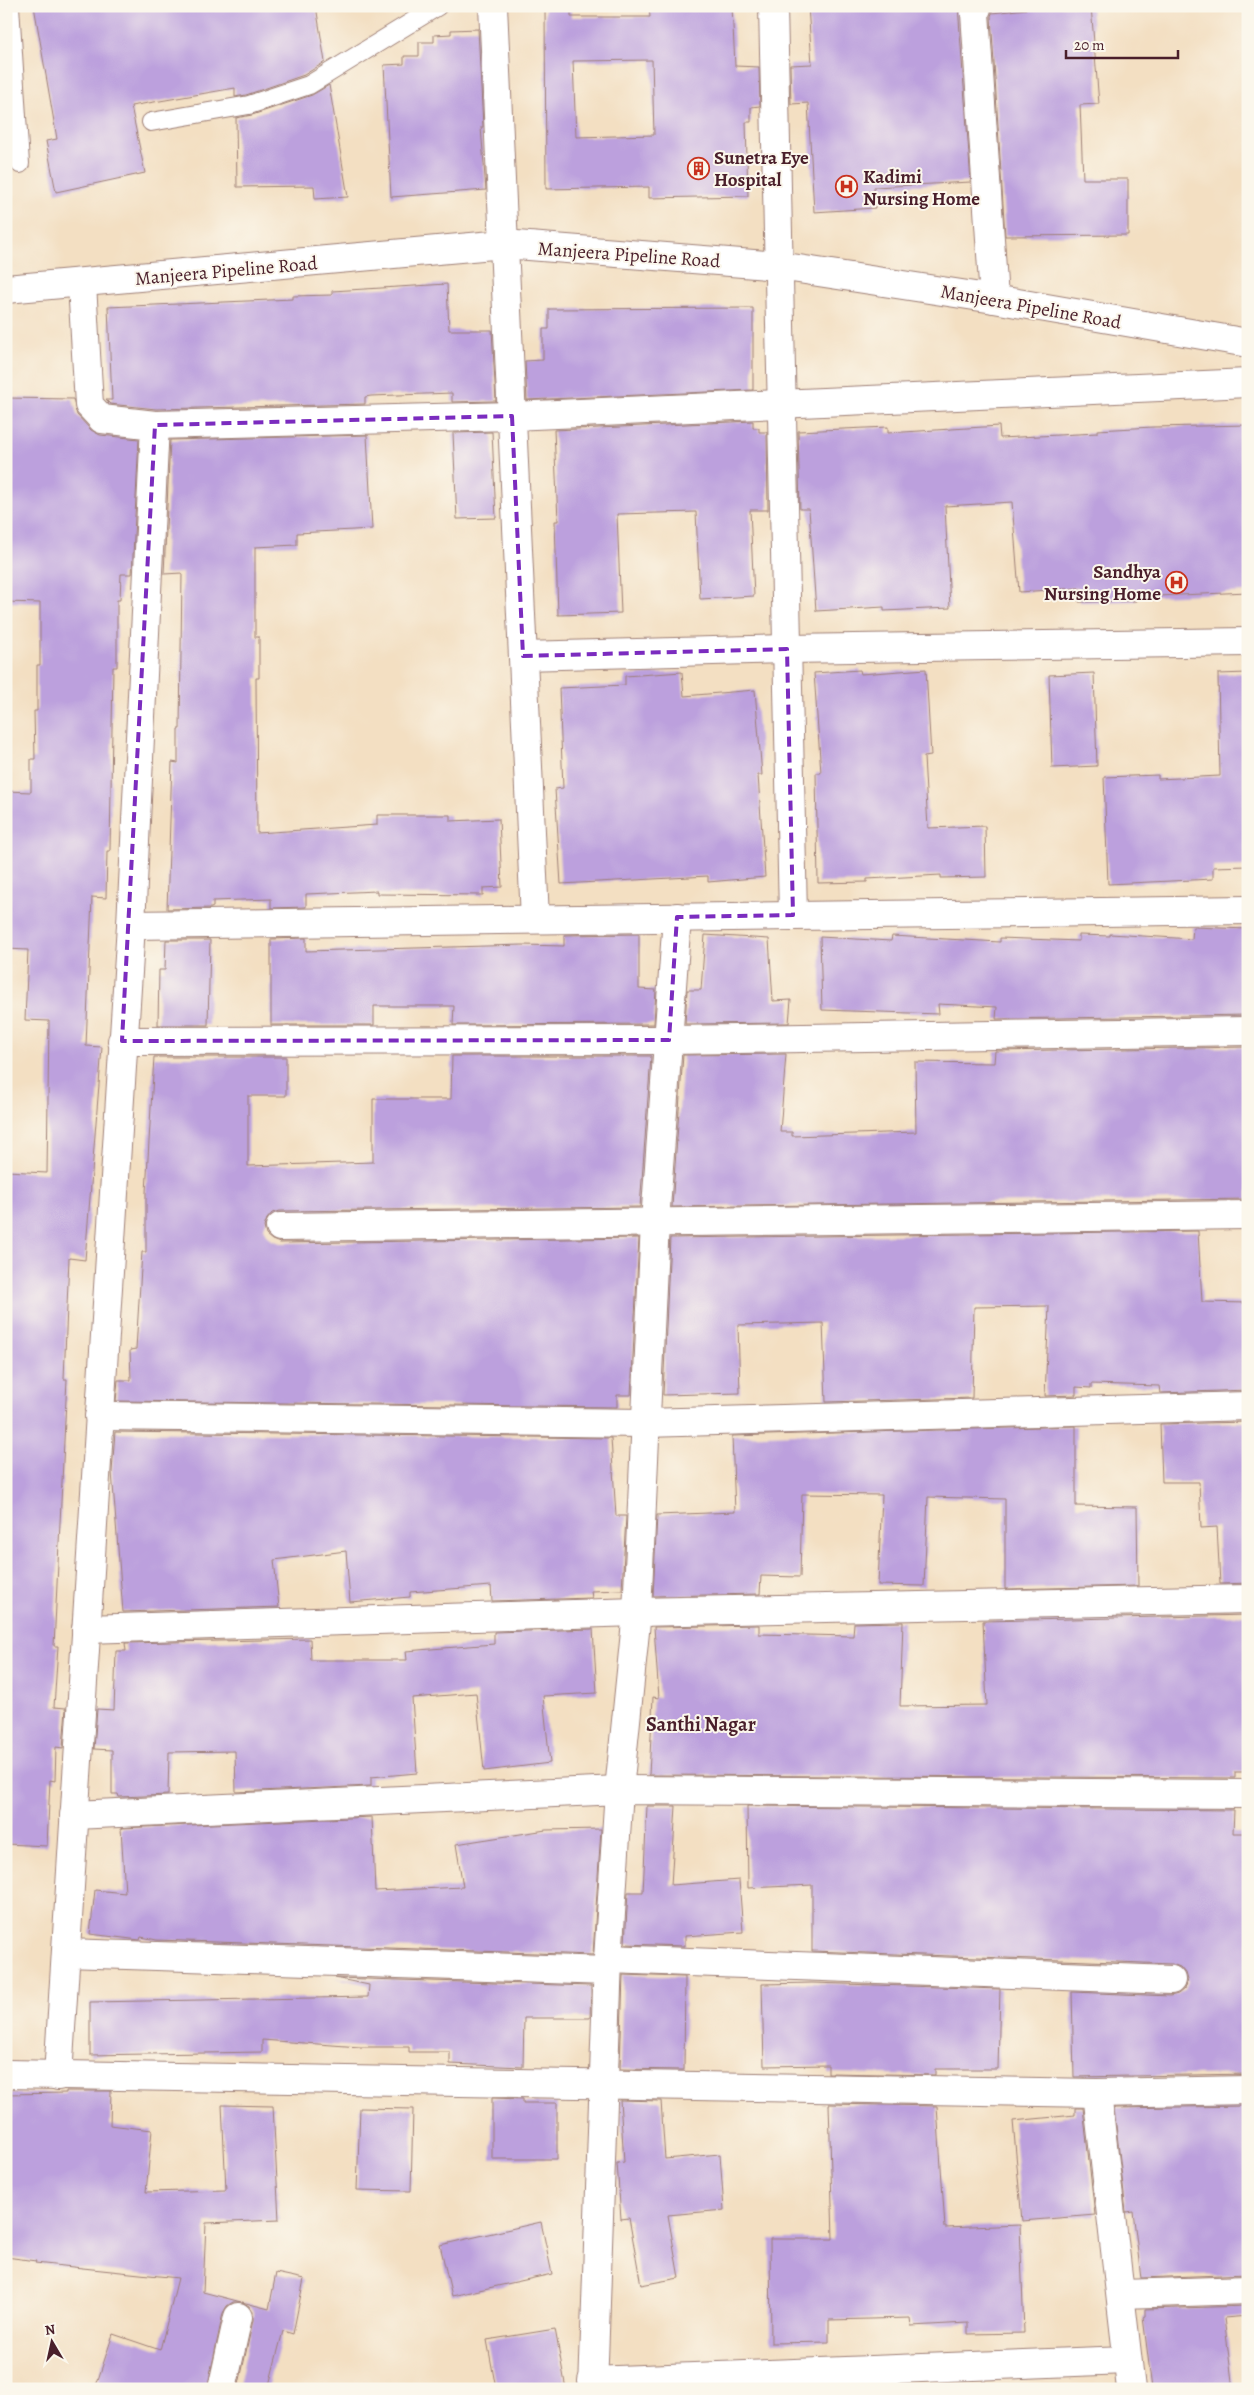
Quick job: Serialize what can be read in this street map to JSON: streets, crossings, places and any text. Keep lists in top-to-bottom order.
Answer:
{
  "streets": {
    "street": ["Manjeera Pipeline Road"]
  },
  "districts": ["Santhi Nagar"],
  "places": {
    "building": ["Sunetra Eye Hospital"],
    "hospital": ["Kadimi Nursing Home", "Sandhya Nursing Home"]
  },
  "scale_bar": "20 m",
  "north": "top"
}
